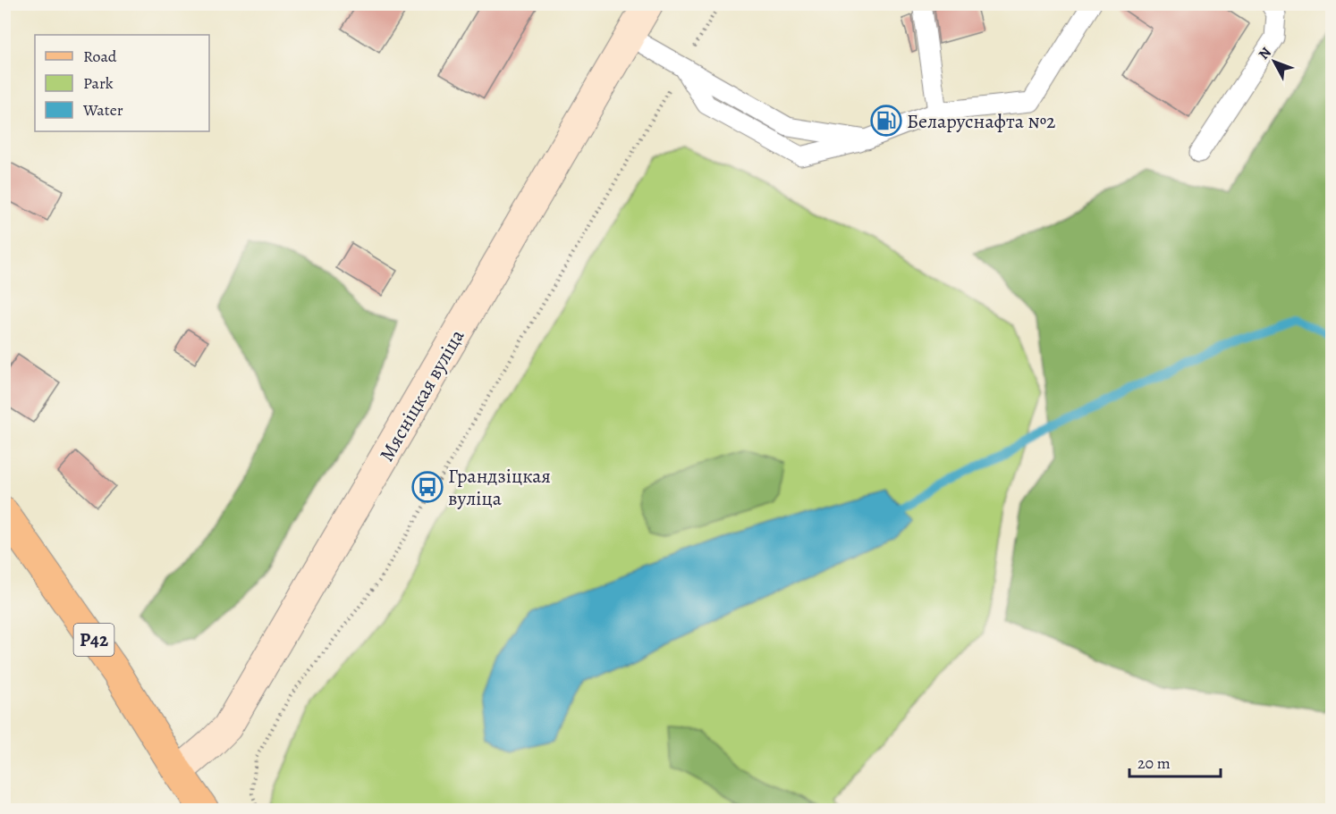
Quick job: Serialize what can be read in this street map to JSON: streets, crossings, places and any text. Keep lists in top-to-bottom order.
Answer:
{
  "streets": {
    "main road": ["Мясніцкая вуліца", "Р42"]
  },
  "crossings": [
    ["Мясніцкая вуліца", "Р42"]
  ],
  "places": {
    "fuel station": ["Беларуснафта №2"],
    "bus stop": ["Грандзіцкая вуліца"]
  },
  "legend": ["Road", "Park", "Water"],
  "scale_bar": "20 m",
  "north": "top left"
}
